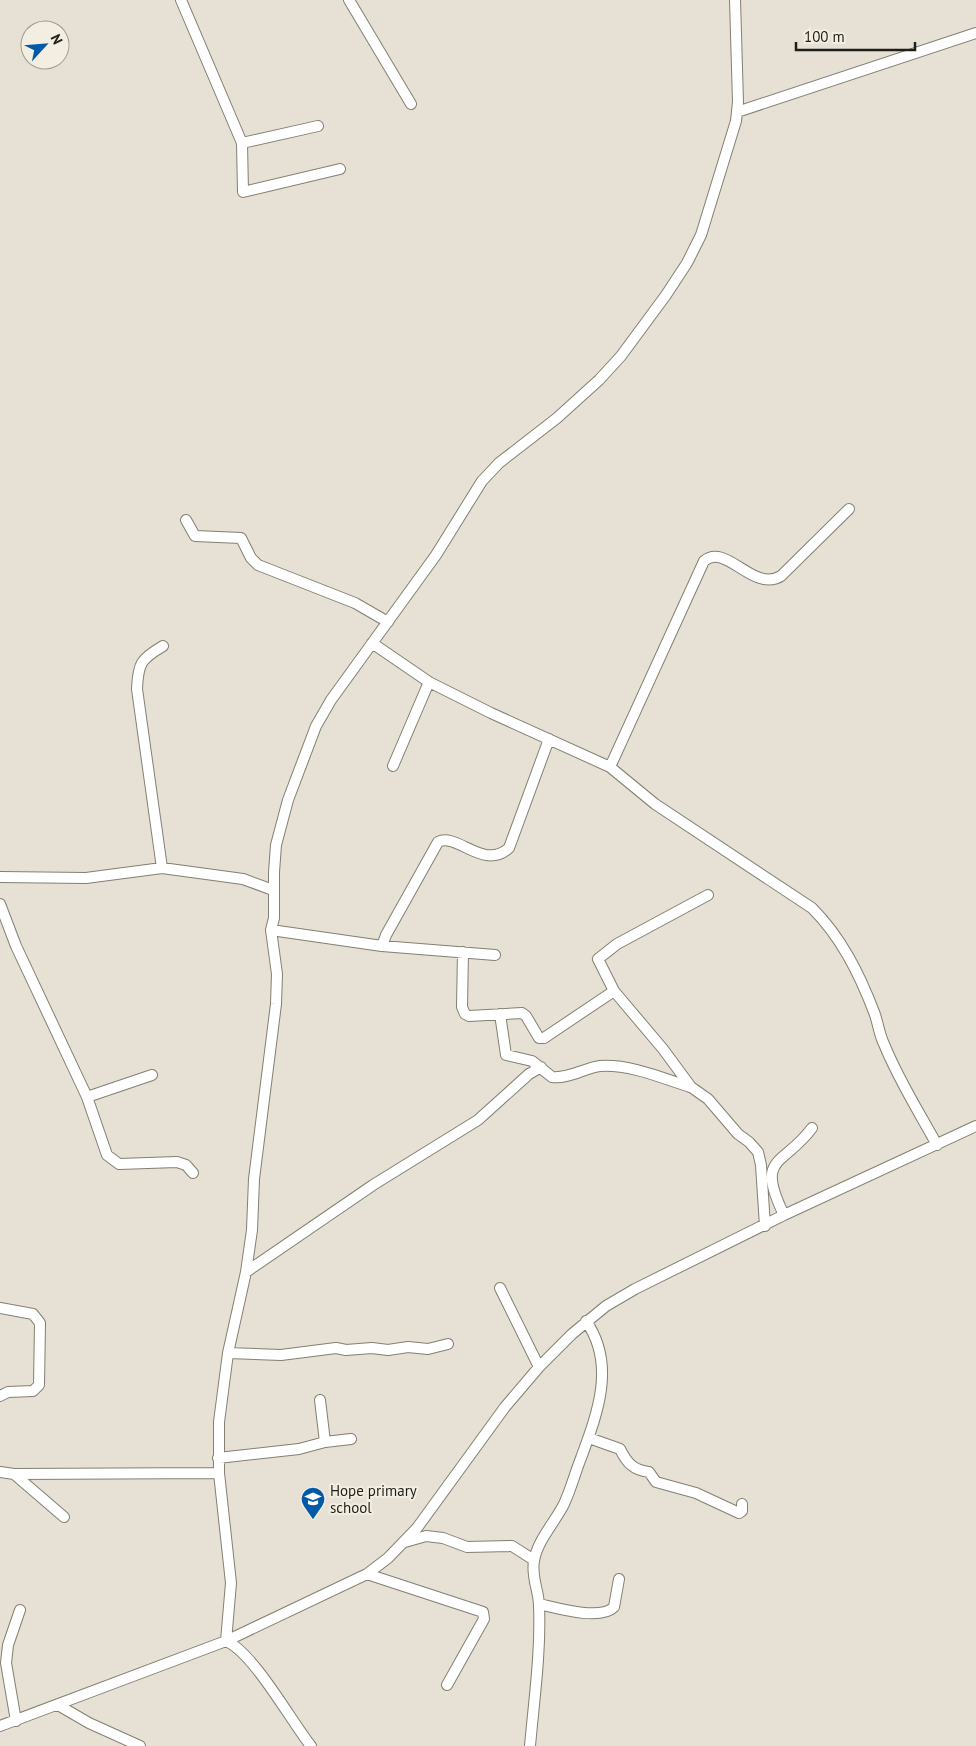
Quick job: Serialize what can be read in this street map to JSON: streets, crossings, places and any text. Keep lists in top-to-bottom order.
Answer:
{
  "places": {
    "school or university": ["Hope primary school"]
  },
  "scale_bar": "100 m",
  "north": "top right"
}
